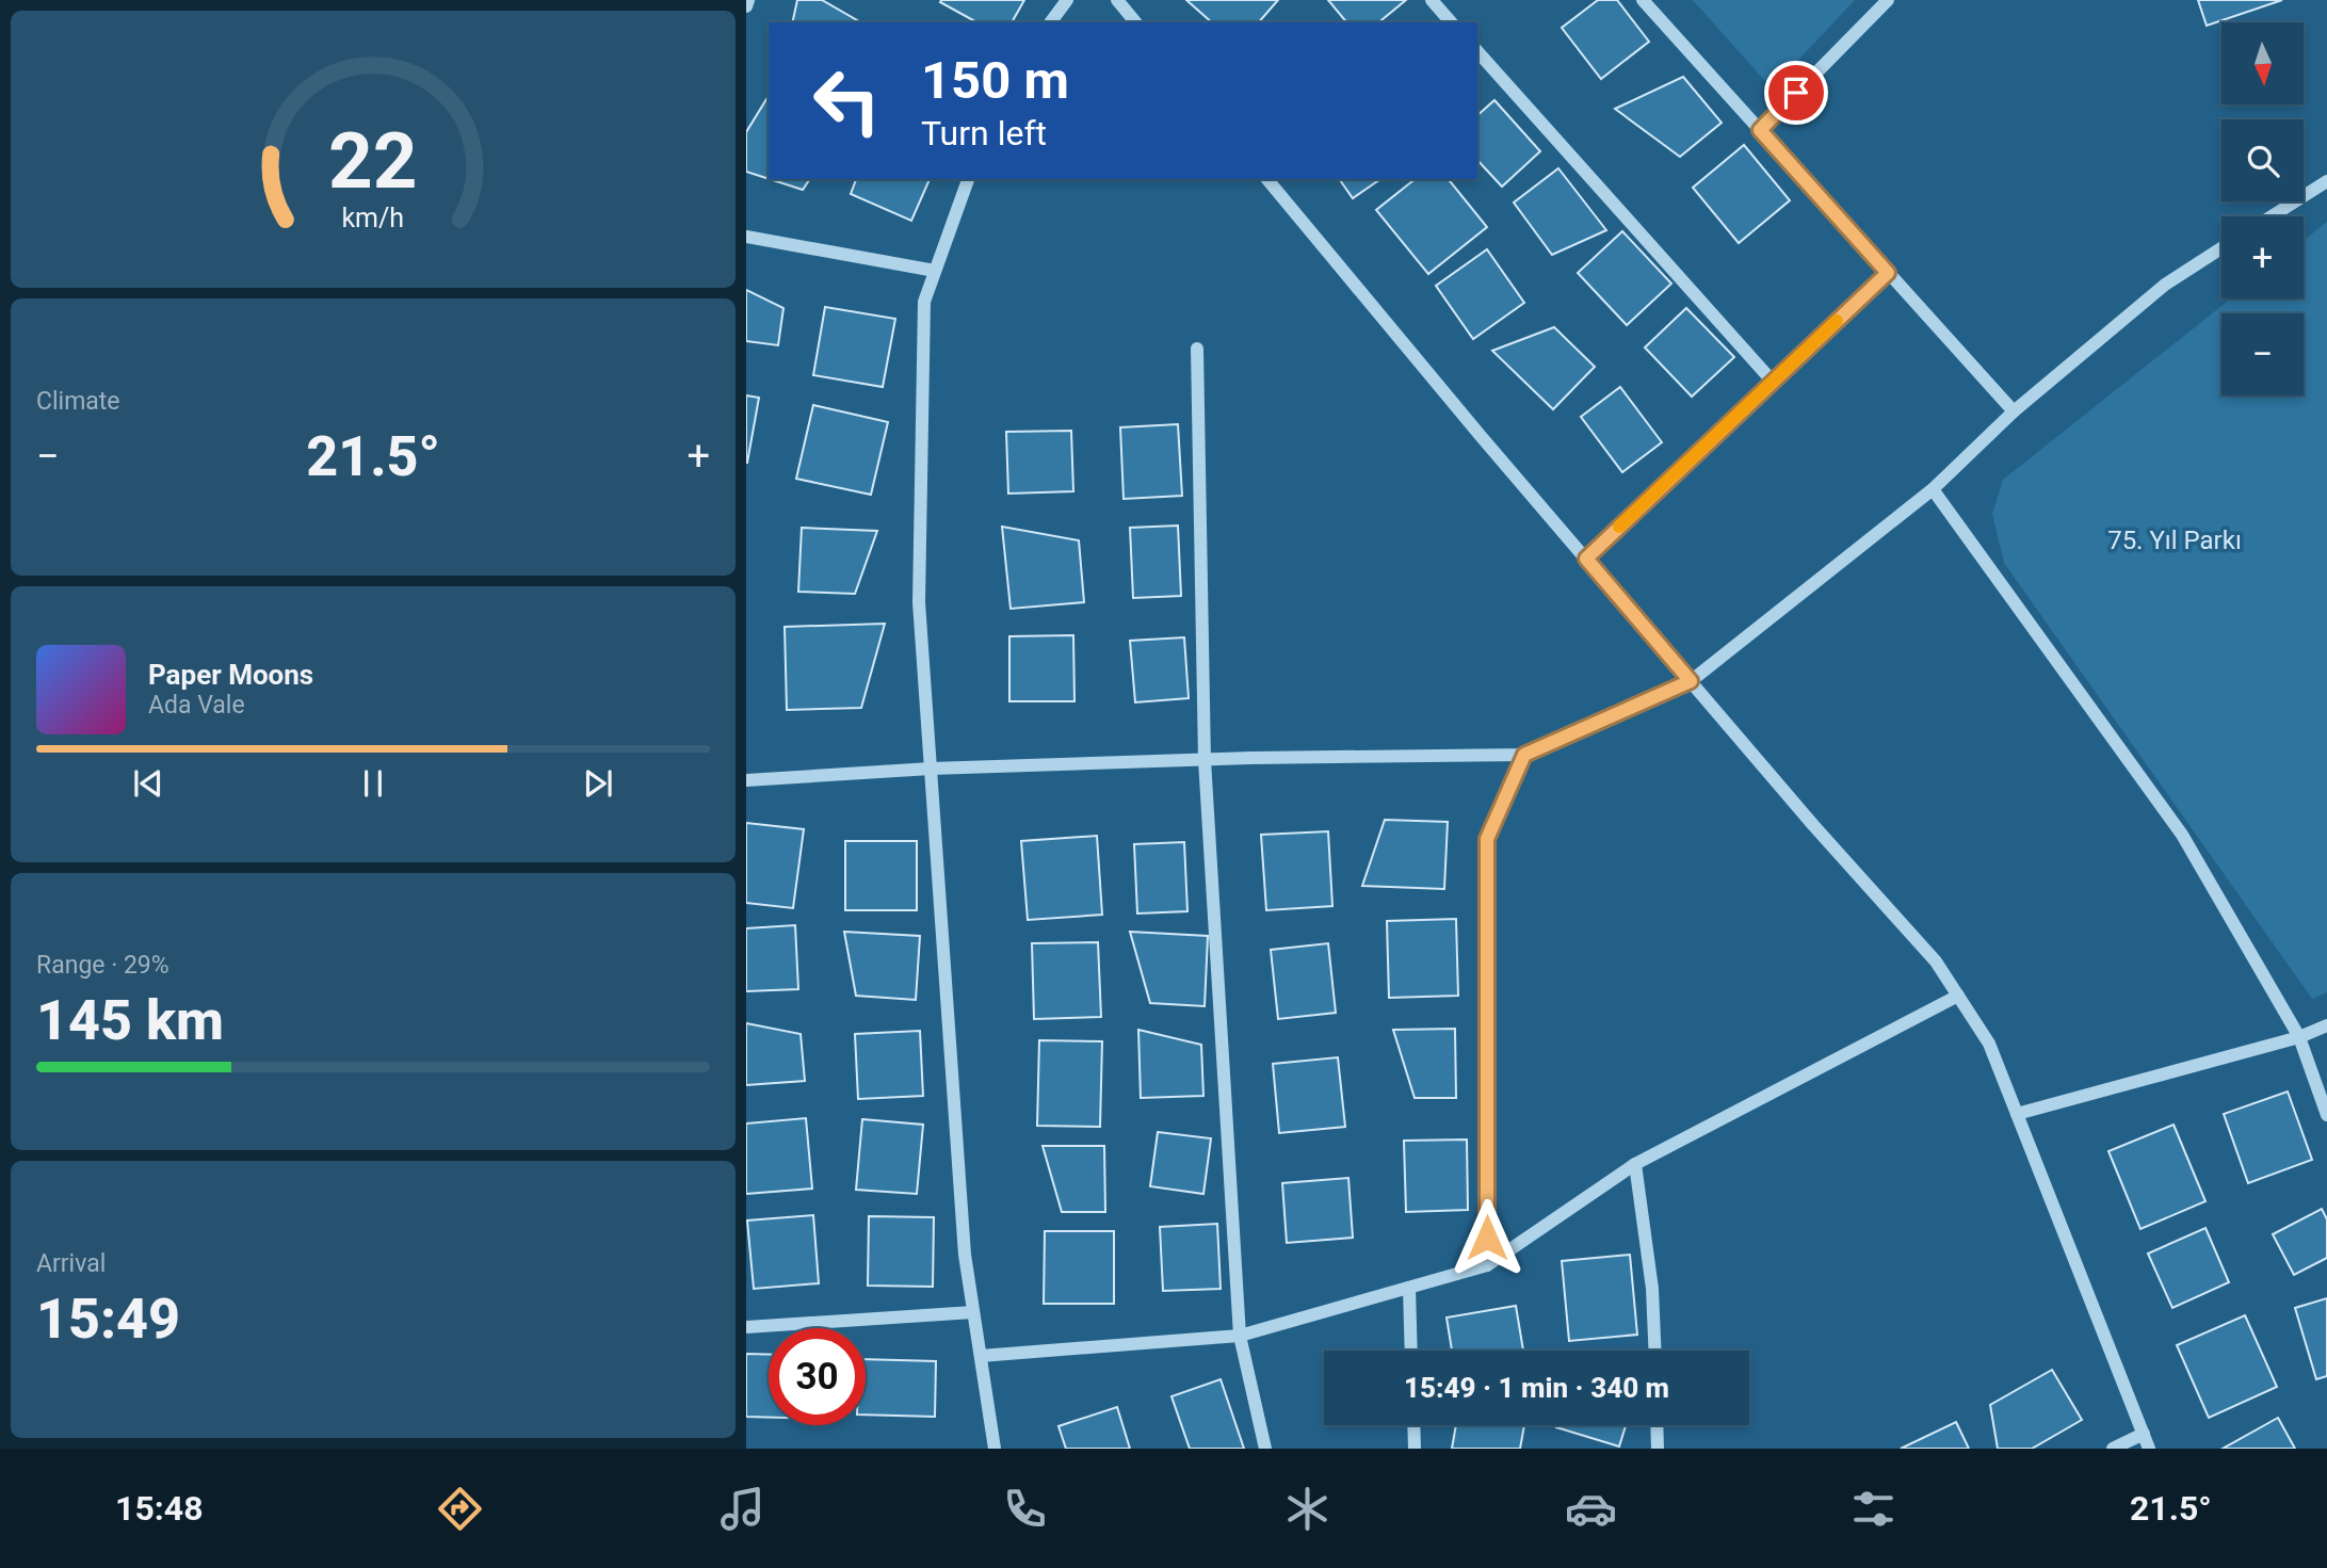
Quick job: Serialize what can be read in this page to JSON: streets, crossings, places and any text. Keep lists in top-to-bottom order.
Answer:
{
  "parks": ["75. Yıl Parkı"],
  "north": "bottom",
  "page": {
    "map_buttons": ["+", "−"],
    "turn": ["150 m", "Turn left"],
    "tile": [
      "Climate",
      ["Range · 29%", "145 km"],
      ["Arrival", "15:49"]
    ],
    "heat": ["−", "21.5°", "+"],
    "song": ["Paper Moons", "Ada Vale"],
    "limit": "30",
    "trip": "15:49 · 1 min · 340 m",
    "tabs": ["15:48", "21.5°"],
    "gauge": ["22", "km/h"]
  }
}
